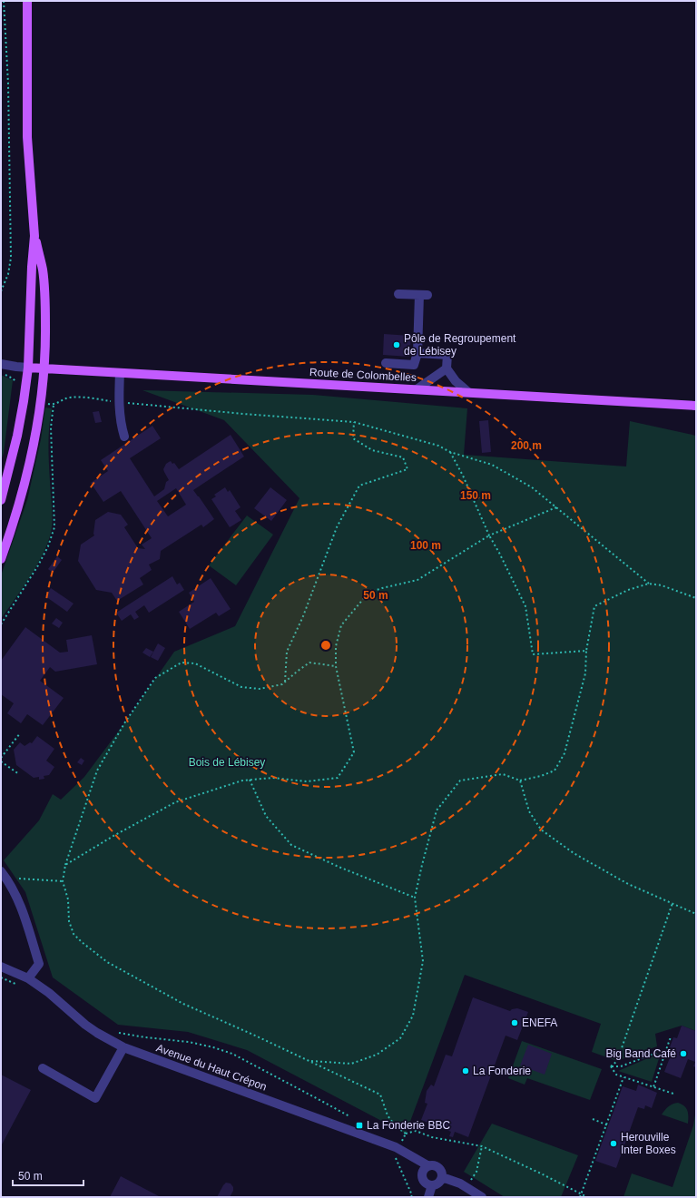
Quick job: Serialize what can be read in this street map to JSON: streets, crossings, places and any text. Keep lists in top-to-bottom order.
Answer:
{
  "streets": {
    "main road": ["Route de Colombelles"],
    "street": ["Avenue du Haut Crépon"]
  },
  "parks": ["Bois de Lébisey"],
  "places": {
    "other": [
      "Pôle de Regroupement de Lébisey",
      "ENEFA",
      "Big Band Café",
      "La Fonderie",
      "Herouville Inter Boxes"
    ],
    "transit": ["La Fonderie BBC"]
  },
  "scale_bar": "50 m",
  "rings": [
    "200 m",
    "150 m",
    "100 m",
    "50 m"
  ]
}
